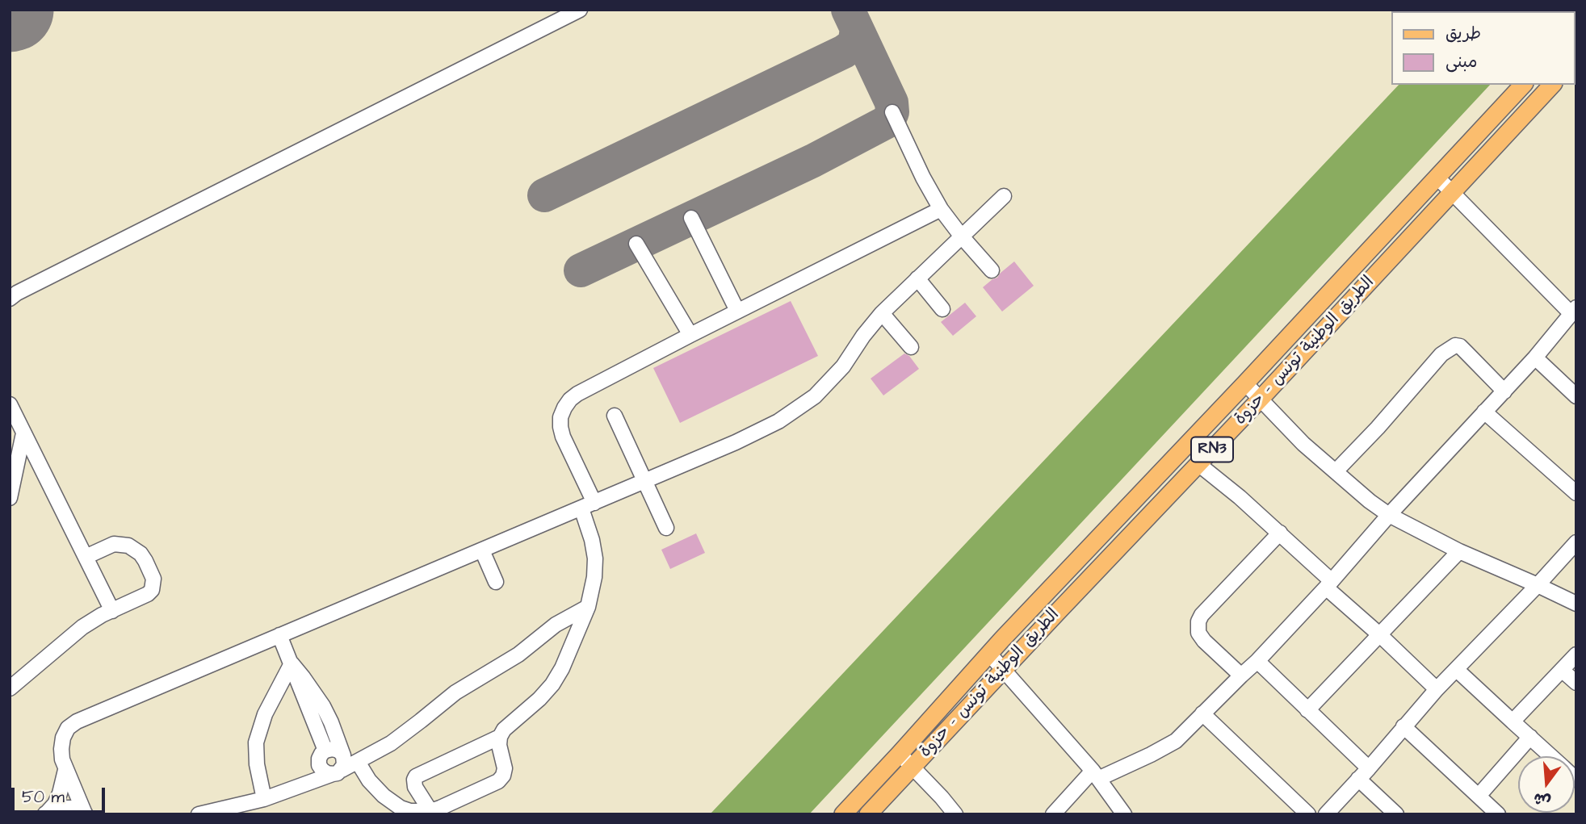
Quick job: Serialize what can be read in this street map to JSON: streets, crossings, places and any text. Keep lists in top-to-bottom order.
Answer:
{
  "streets": {
    "main road": ["الطريق الوطنية تونس - حزوة", "RN3"]
  },
  "legend": ["طريق", "مبنى"],
  "scale_bar": "50 m",
  "north": "bottom"
}
